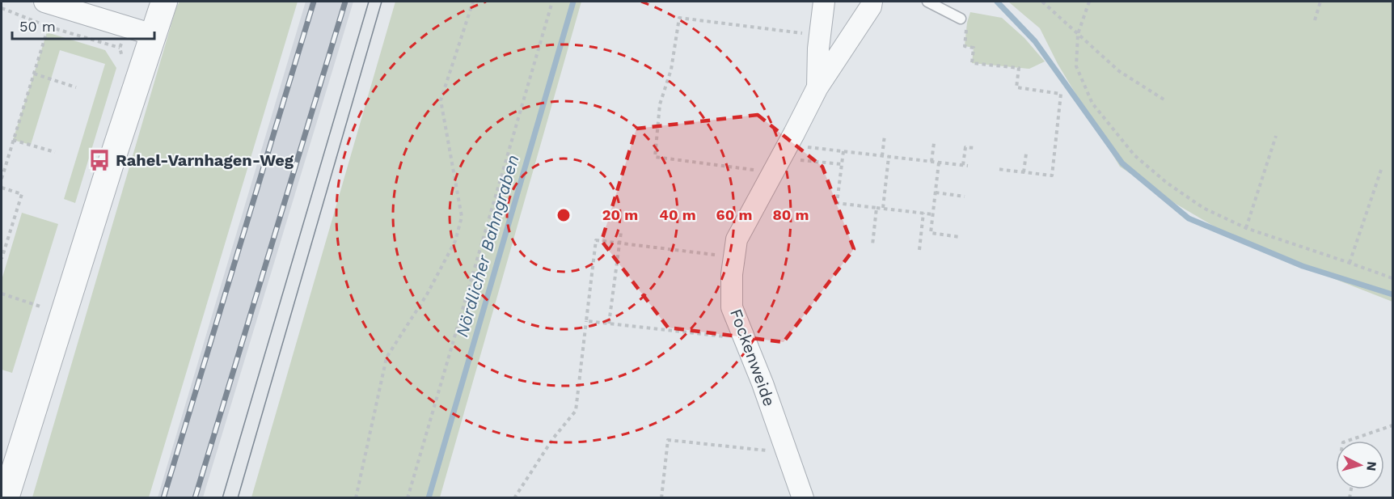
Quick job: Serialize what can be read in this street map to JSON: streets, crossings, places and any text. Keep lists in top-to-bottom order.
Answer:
{
  "streets": {
    "street": ["Fockenweide"]
  },
  "water": ["Nördlicher Bahngraben"],
  "places": {
    "bus stop": ["Rahel-Varnhagen-Weg"]
  },
  "scale_bar": "50 m",
  "north": "right",
  "rings": [
    "20 m",
    "40 m",
    "60 m",
    "80 m"
  ]
}
